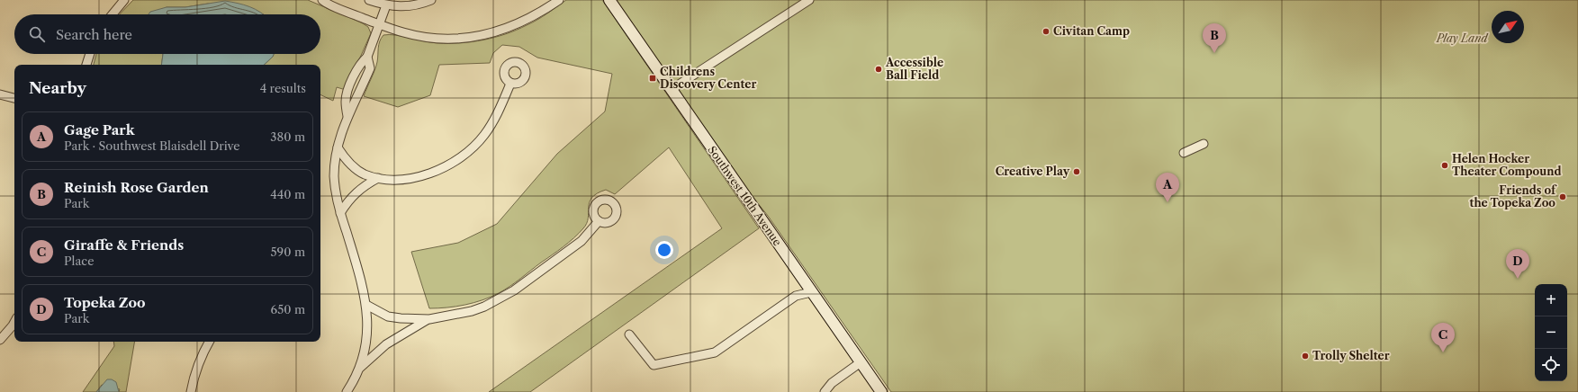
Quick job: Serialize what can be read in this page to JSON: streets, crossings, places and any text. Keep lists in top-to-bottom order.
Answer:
{
  "streets": {
    "main road": ["Southwest 10th Avenue"]
  },
  "parks": ["Play Land"],
  "places": {
    "other": [
      "Civitan Camp",
      "Accessible Ball Field",
      "Helen Hocker Theater Compound",
      "Creative Play",
      "Friends of the Topeka Zoo",
      "Trolly Shelter"
    ],
    "transit": ["Childrens Discovery Center"]
  },
  "north": "top right",
  "page": {
    "search": "Search here",
    "pins": [
      "B",
      "A",
      "D",
      "C"
    ],
    "heading": ["Nearby", "4 results"],
    "list": [
      {
        "mark": "A",
        "name": "Gage Park",
        "note": "Park · Southwest Blaisdell Drive",
        "value": "380 m"
      },
      {
        "mark": "B",
        "name": "Reinish Rose Garden",
        "note": "Park",
        "value": "440 m"
      },
      {
        "mark": "C",
        "name": "Giraffe & Friends",
        "note": "Place",
        "value": "590 m"
      },
      {
        "mark": "D",
        "name": "Topeka Zoo",
        "note": "Park",
        "value": "650 m"
      }
    ],
    "map_buttons": ["+", "−"]
  }
}
